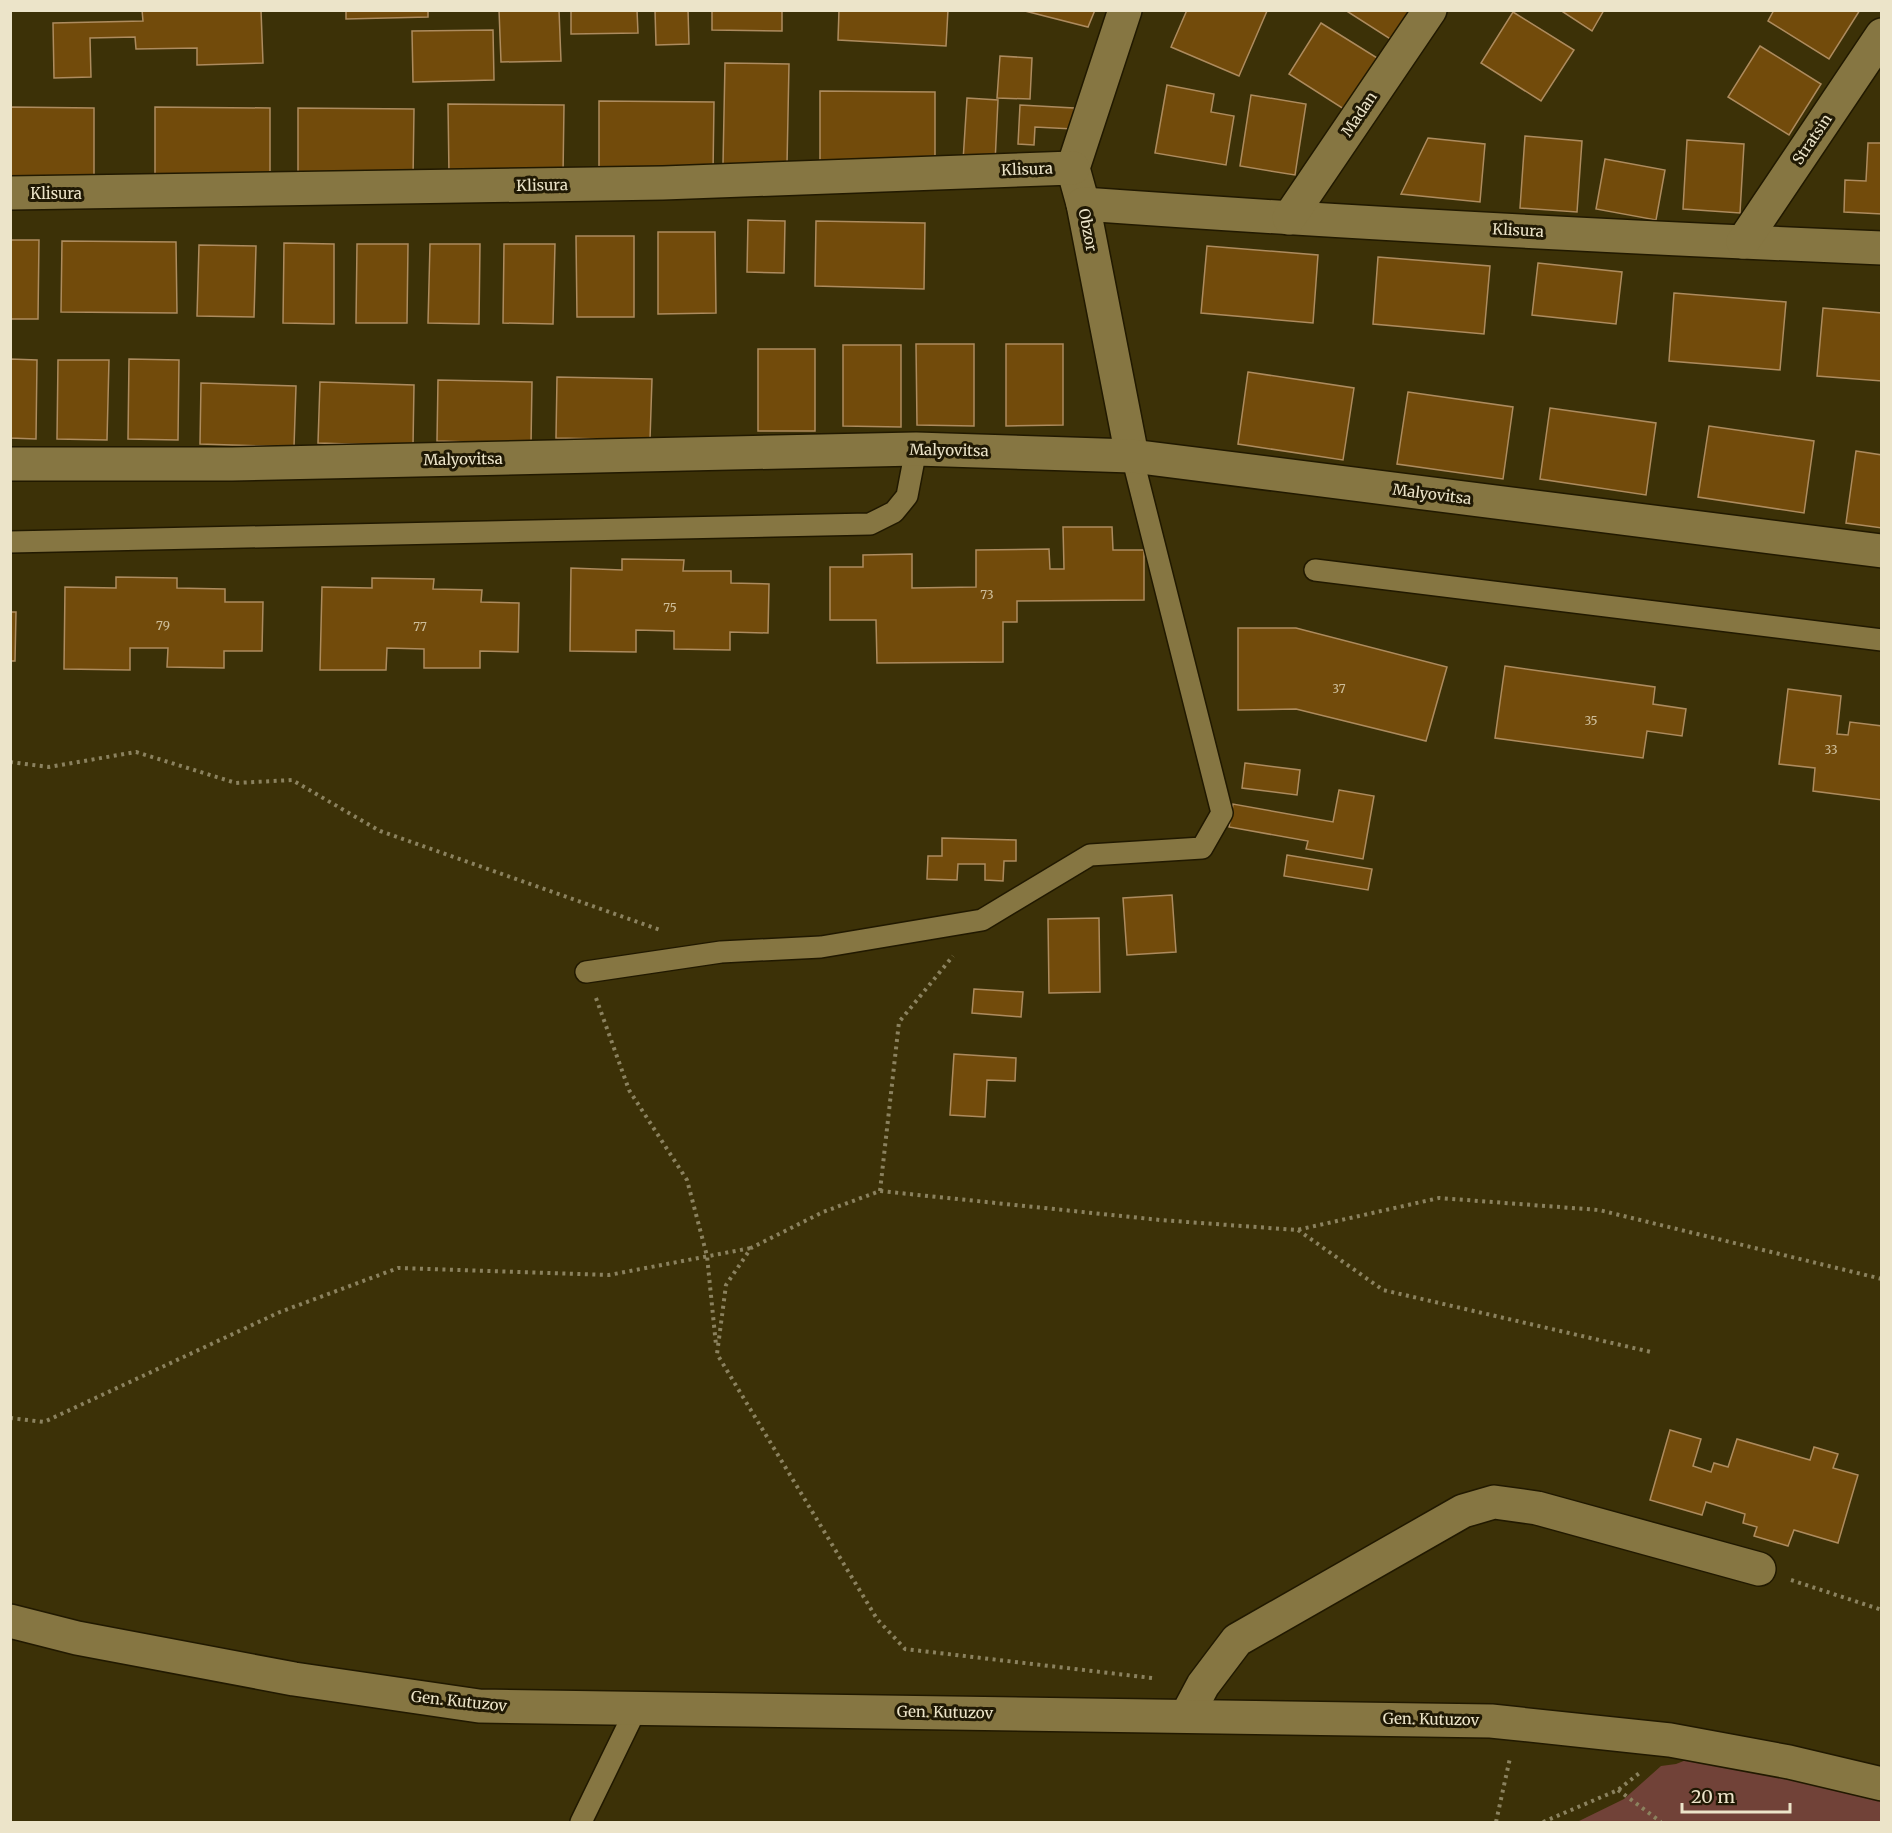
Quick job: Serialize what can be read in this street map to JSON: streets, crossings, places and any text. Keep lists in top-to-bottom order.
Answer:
{
  "streets": {
    "street": [
      "Madan",
      "Stratsin",
      "Klisura",
      "Obzor",
      "Malyovitsa",
      "Gen. Kutuzov"
    ]
  },
  "crossings": [
    ["Madan", "Klisura"],
    ["Stratsin", "Klisura"],
    ["Klisura", "Obzor"],
    ["Obzor", "Malyovitsa"]
  ],
  "house_numbers": [
    "73",
    "75",
    "79",
    "77",
    "37",
    "35",
    "33"
  ],
  "scale_bar": "20 m"
}
